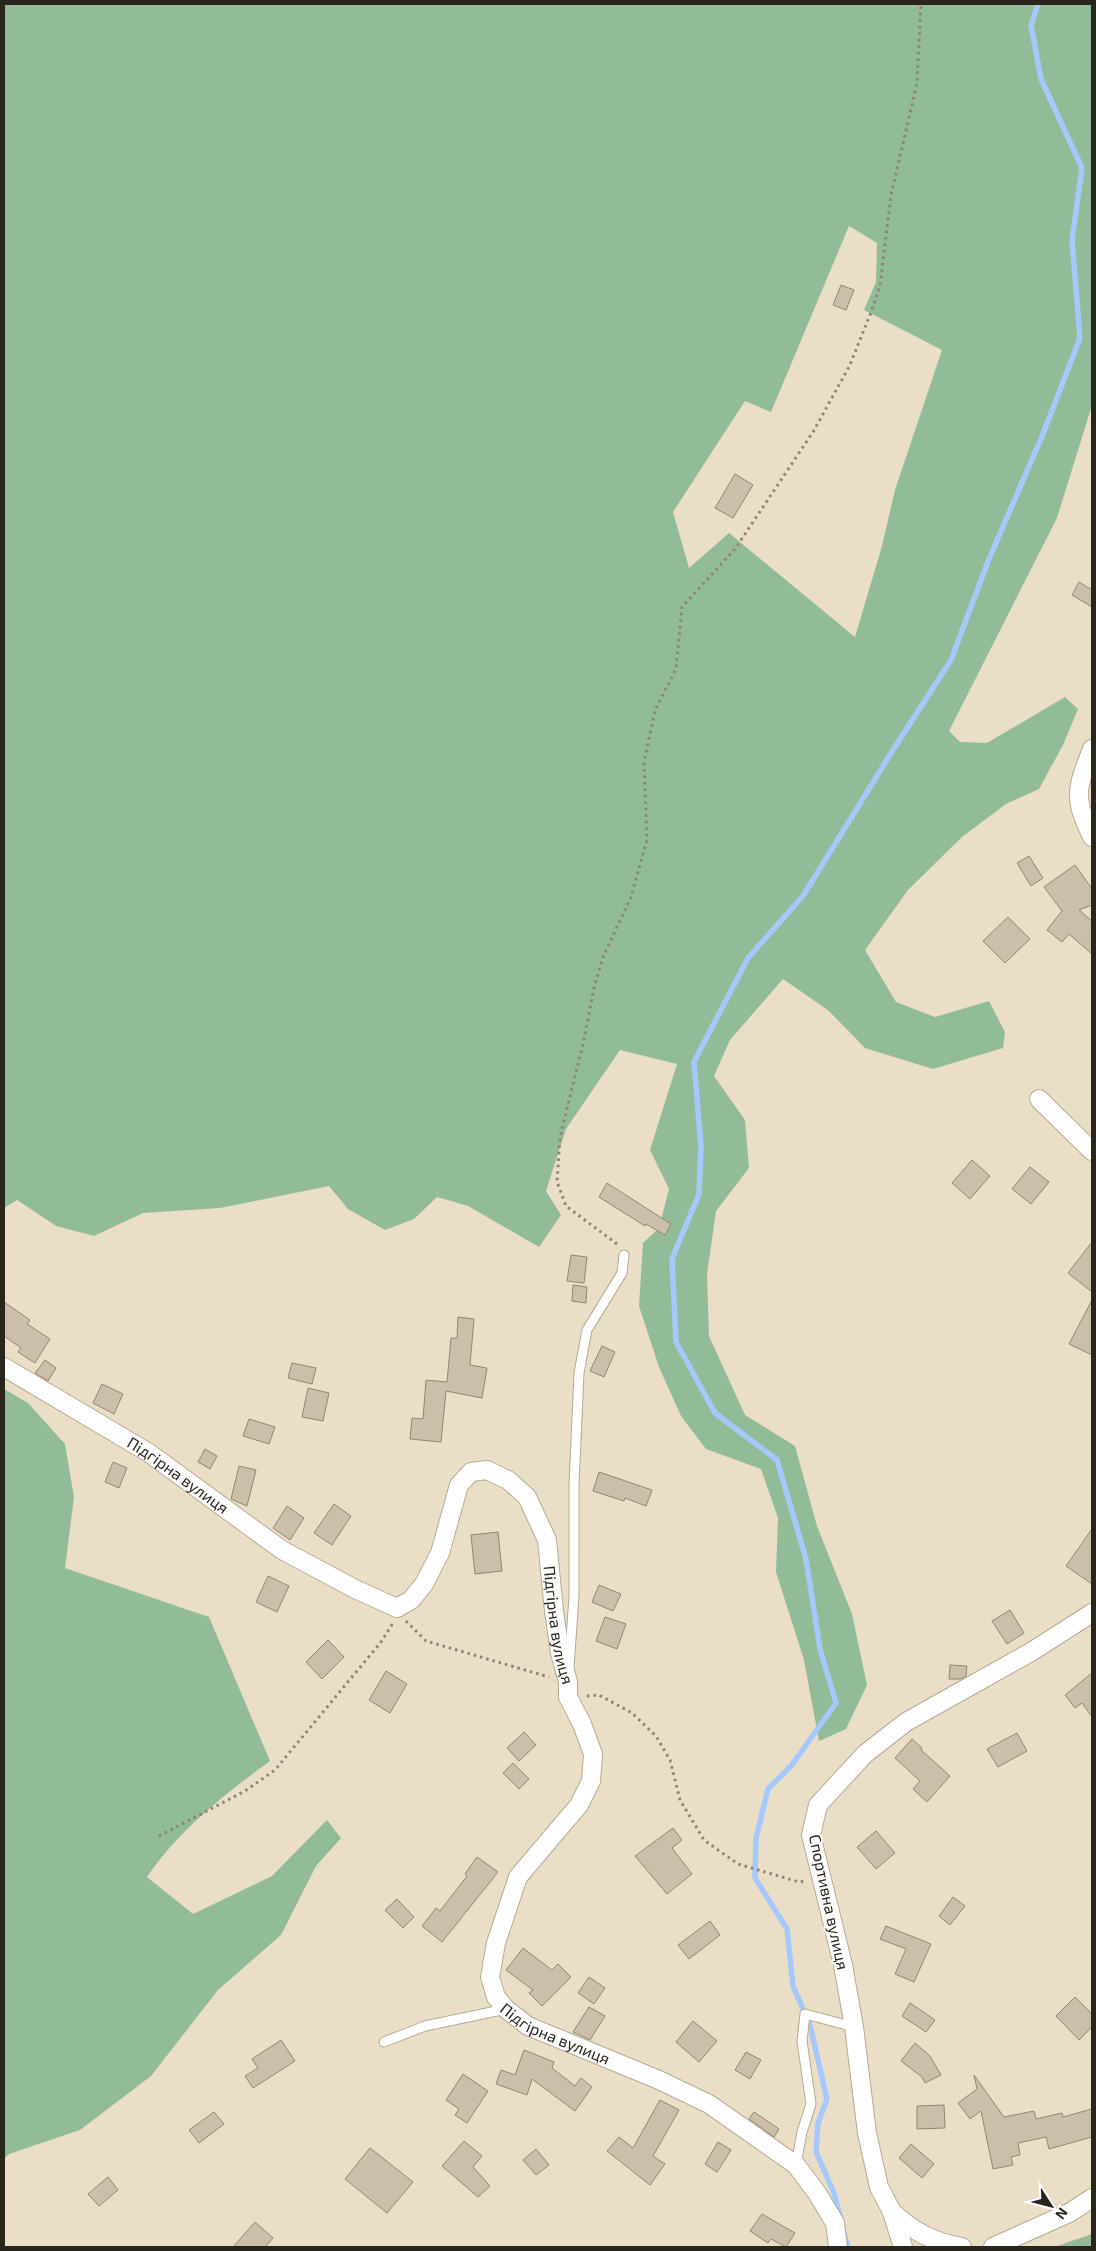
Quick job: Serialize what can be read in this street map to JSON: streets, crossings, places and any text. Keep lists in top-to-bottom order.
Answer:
{
  "streets": {
    "street": ["Підгірна вулиця", "Спортивна вулиця"]
  },
  "north": "bottom right"
}
